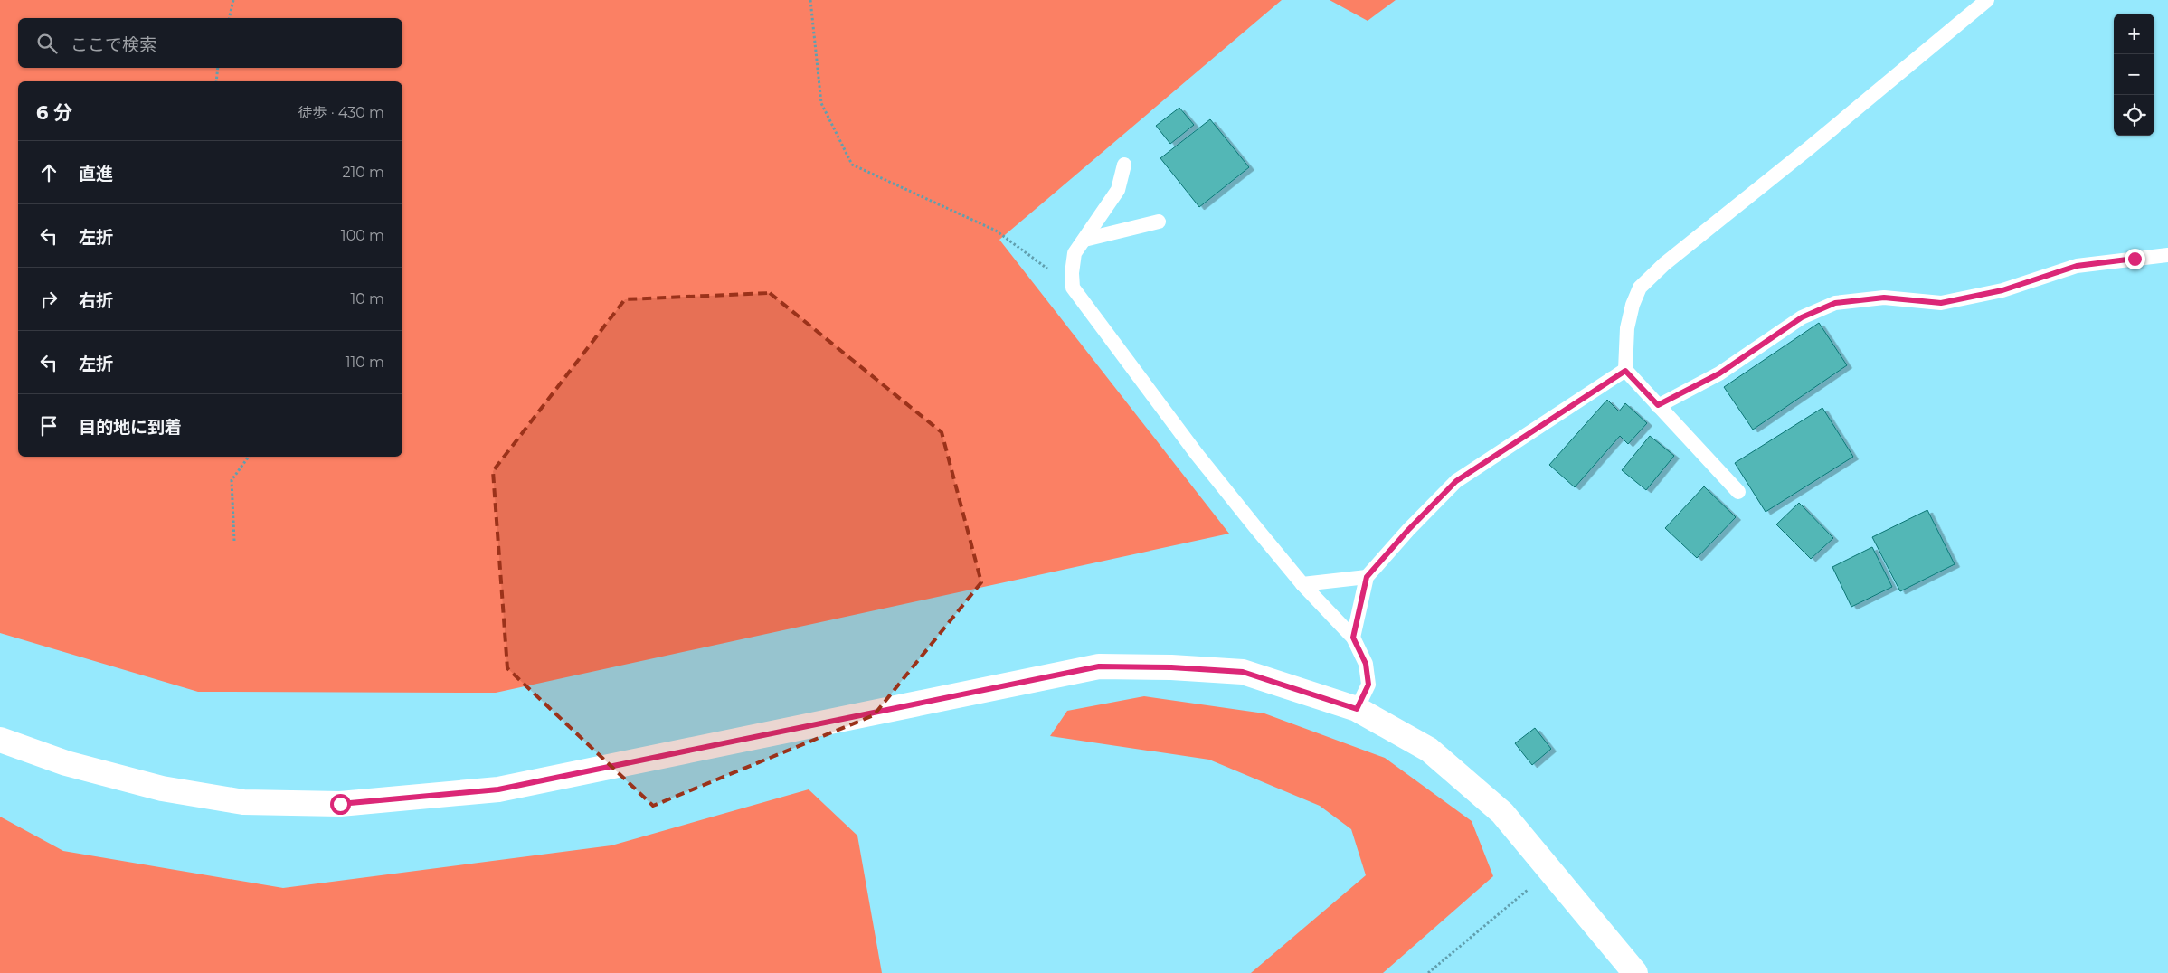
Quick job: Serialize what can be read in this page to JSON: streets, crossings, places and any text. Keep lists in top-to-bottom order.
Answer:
{
  "page": {
    "map_buttons": ["+", "−"],
    "search": "ここで検索",
    "heading": ["6 分", "徒歩 · 430 m"],
    "list": [
      ["直進", "210 m"],
      ["左折", "100 m"],
      ["右折", "10 m"],
      ["左折", "110 m"],
      "目的地に到着"
    ]
  }
}
